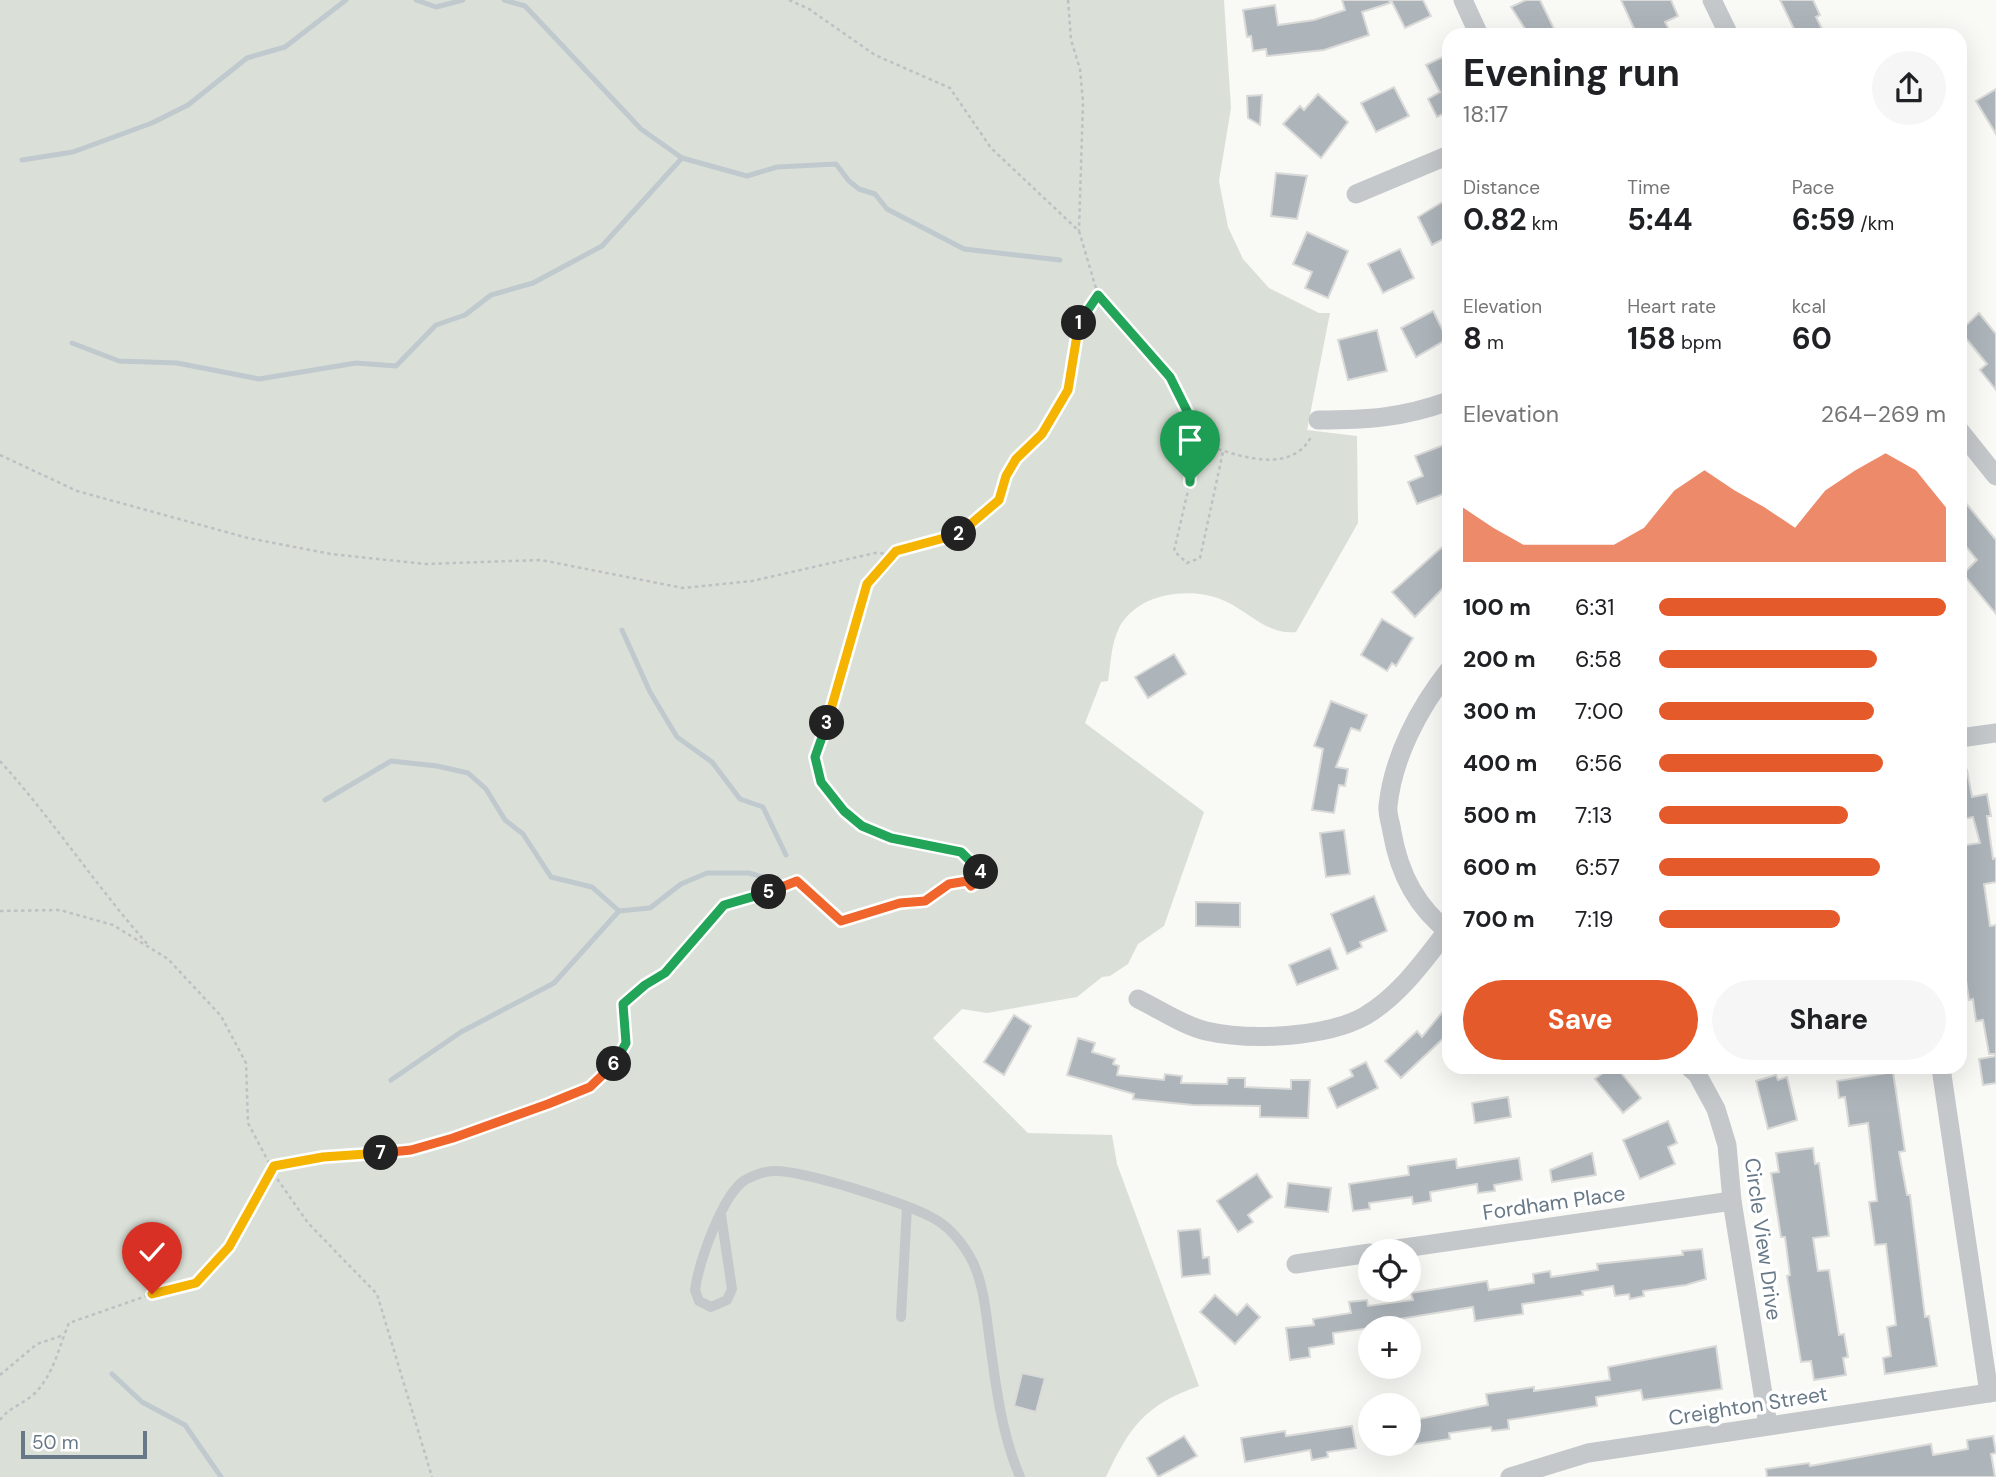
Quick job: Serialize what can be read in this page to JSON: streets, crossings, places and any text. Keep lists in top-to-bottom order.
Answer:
{
  "streets": {
    "street": ["Fordham Place", "Circle View Drive", "Creighton Street"]
  },
  "crossings": [
    ["Fordham Place", "Circle View Drive"],
    ["Circle View Drive", "Creighton Street"]
  ],
  "scale_bar": "50 m",
  "page": {
    "heading": ["Evening run", "18:17"],
    "stats": [
      ["Distance", "0.82 km"],
      ["Time", "5:44"],
      ["Pace", "6:59 /km"],
      ["Elevation", "8 m"],
      ["Heart rate", "158 bpm"],
      ["kcal", "60"]
    ],
    "pins": [
      "1",
      "2",
      "3",
      "4",
      "5",
      "6",
      "7"
    ],
    "chart": ["Elevation", "264–269 m"],
    "list": [
      {
        "name": "100 m",
        "note": "6:31"
      },
      {
        "name": "200 m",
        "note": "6:58"
      },
      {
        "name": "300 m",
        "note": "7:00"
      },
      {
        "name": "400 m",
        "note": "6:56"
      },
      {
        "name": "500 m",
        "note": "7:13"
      },
      {
        "name": "600 m",
        "note": "6:57"
      },
      {
        "name": "700 m",
        "note": "7:19"
      }
    ],
    "buttons": ["Save", "Share"],
    "map_buttons": ["+", "−"],
    "scale": "50 m"
  }
}
